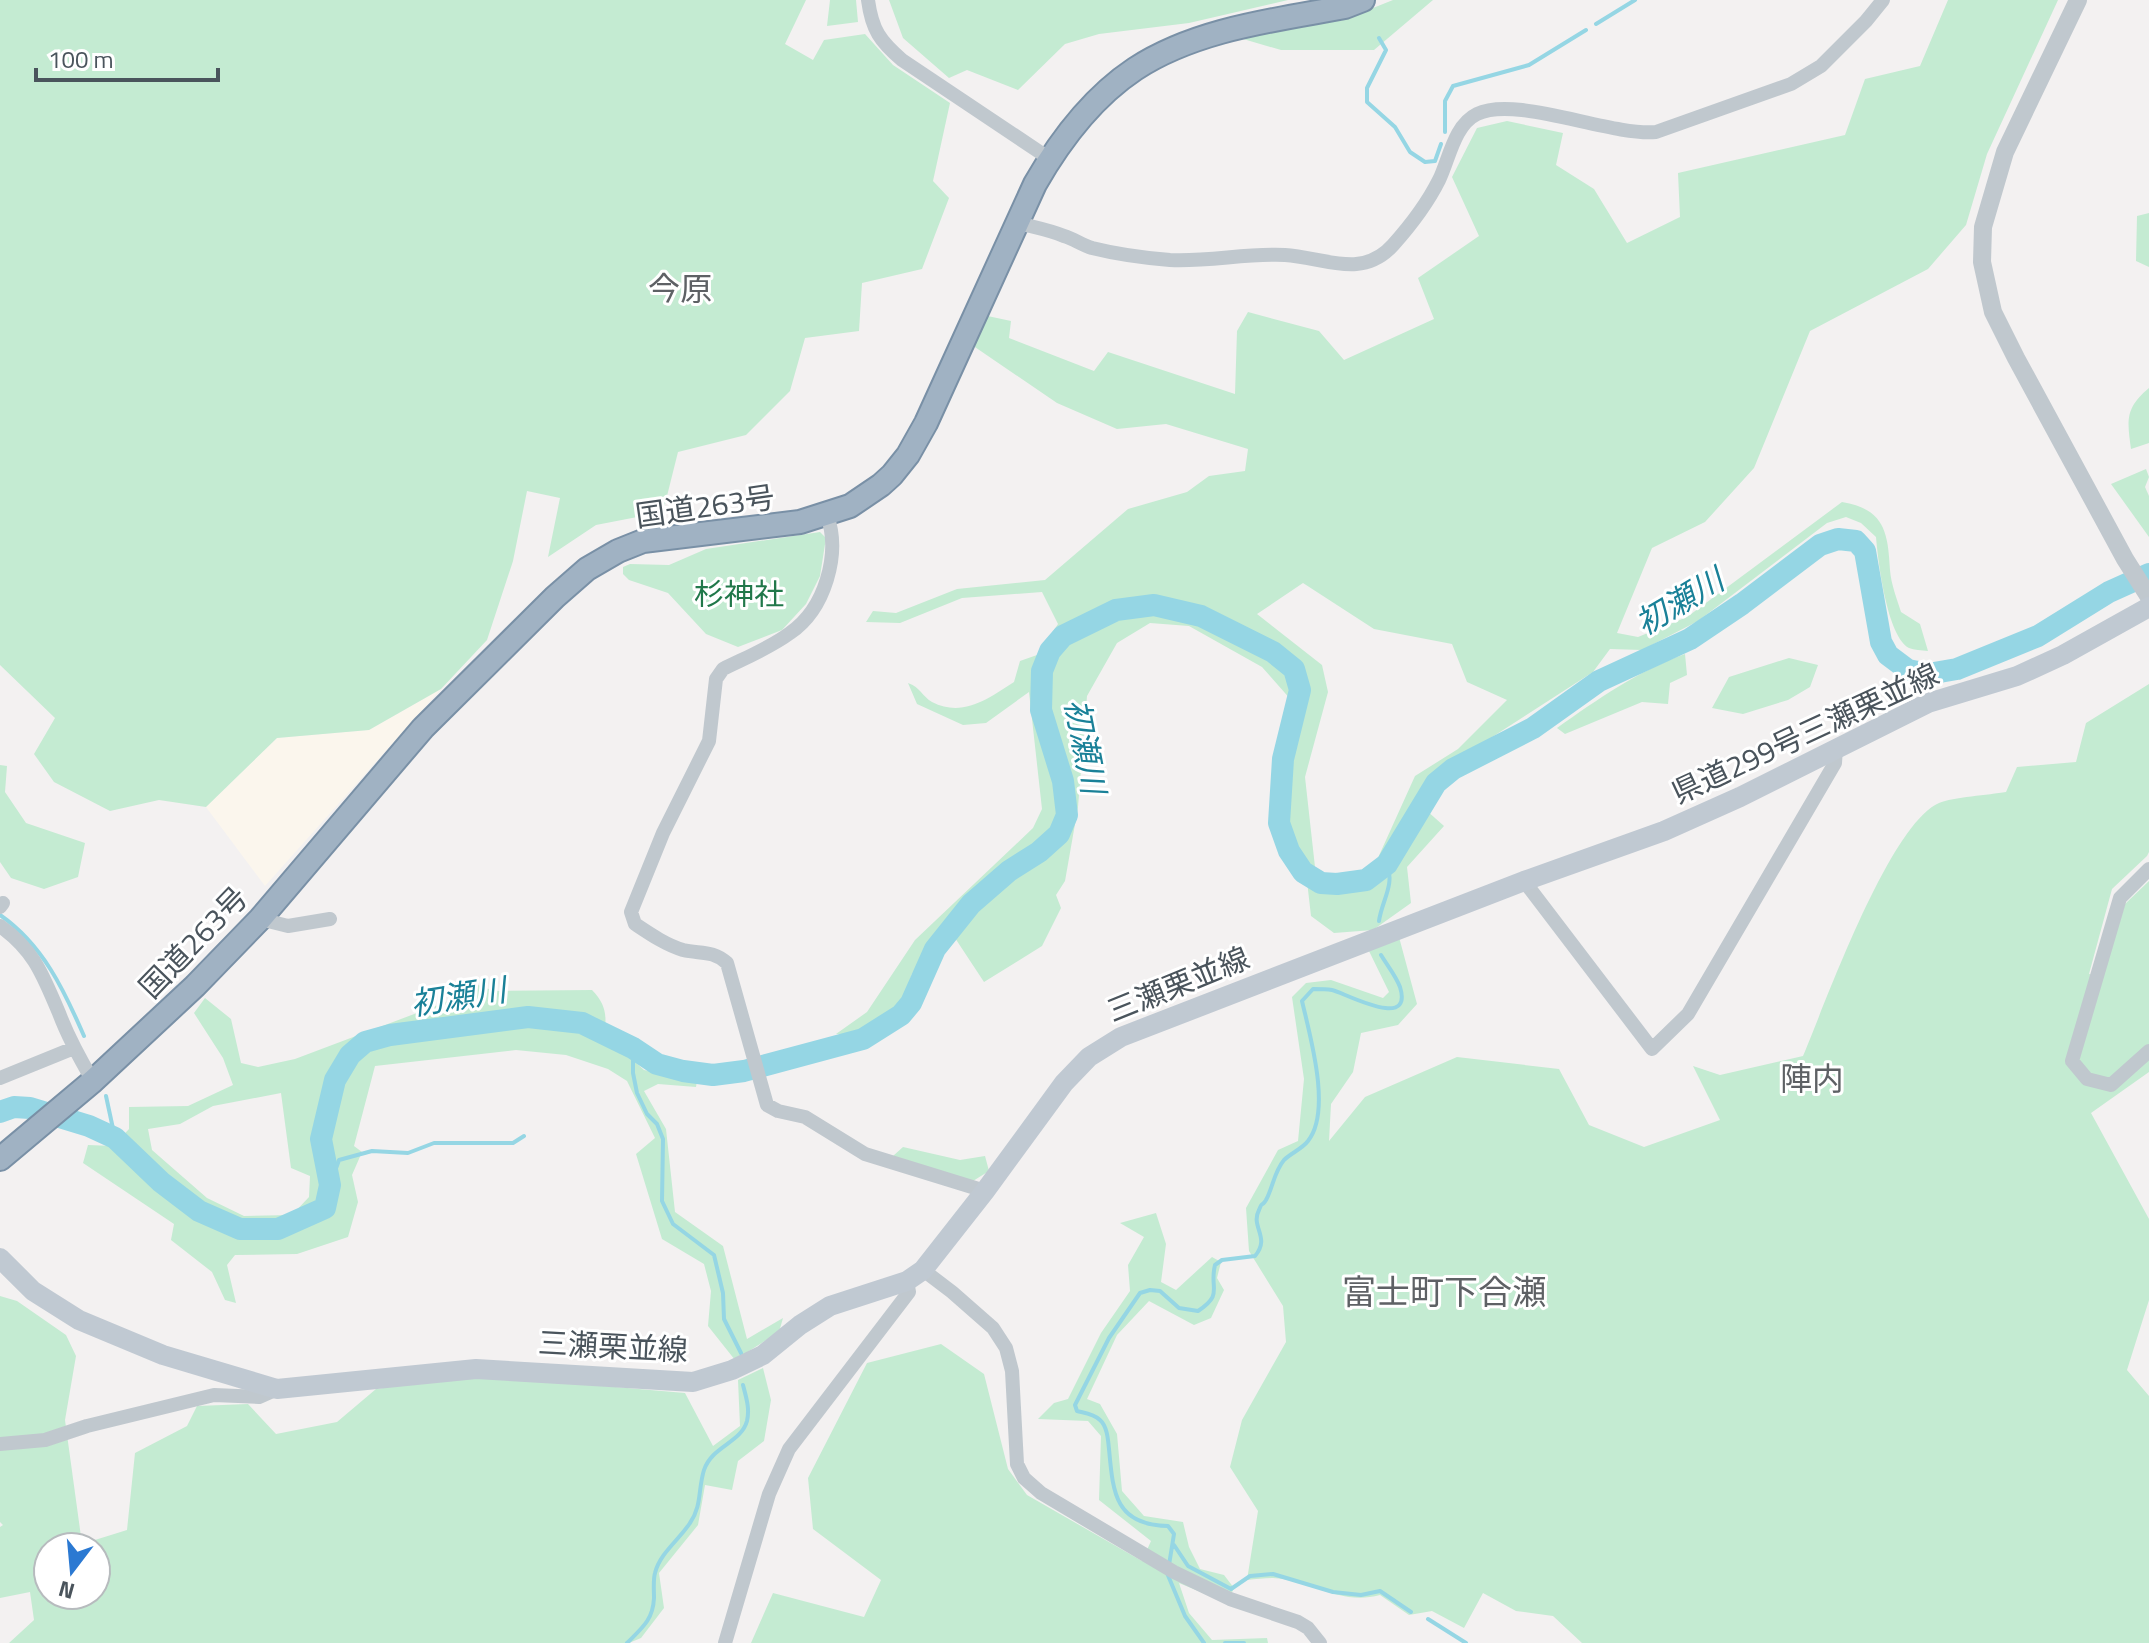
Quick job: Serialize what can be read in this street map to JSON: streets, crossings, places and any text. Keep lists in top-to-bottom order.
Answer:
{
  "streets": {
    "highway": ["国道263号"],
    "main road": ["県道299号三瀬栗並線", "三瀬栗並線"]
  },
  "crossings": [
    ["県道299号三瀬栗並線", "三瀬栗並線"]
  ],
  "districts": ["今原", "陣内", "富士町下合瀬"],
  "water": ["初瀬川"],
  "parks": ["杉神社"],
  "scale_bar": "100 m",
  "north": "bottom"
}
